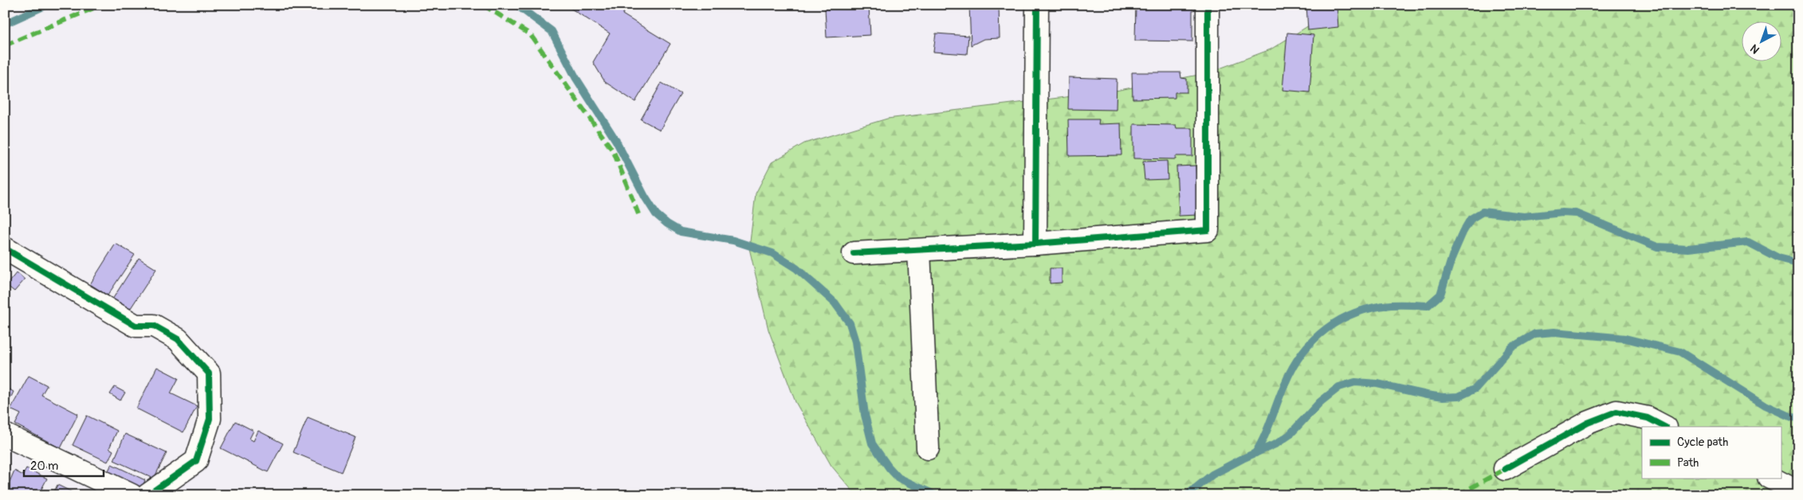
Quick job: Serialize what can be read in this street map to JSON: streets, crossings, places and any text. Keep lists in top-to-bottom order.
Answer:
{
  "legend": ["Cycle path", "Path"],
  "scale_bar": "20 m",
  "north": "bottom left"
}
